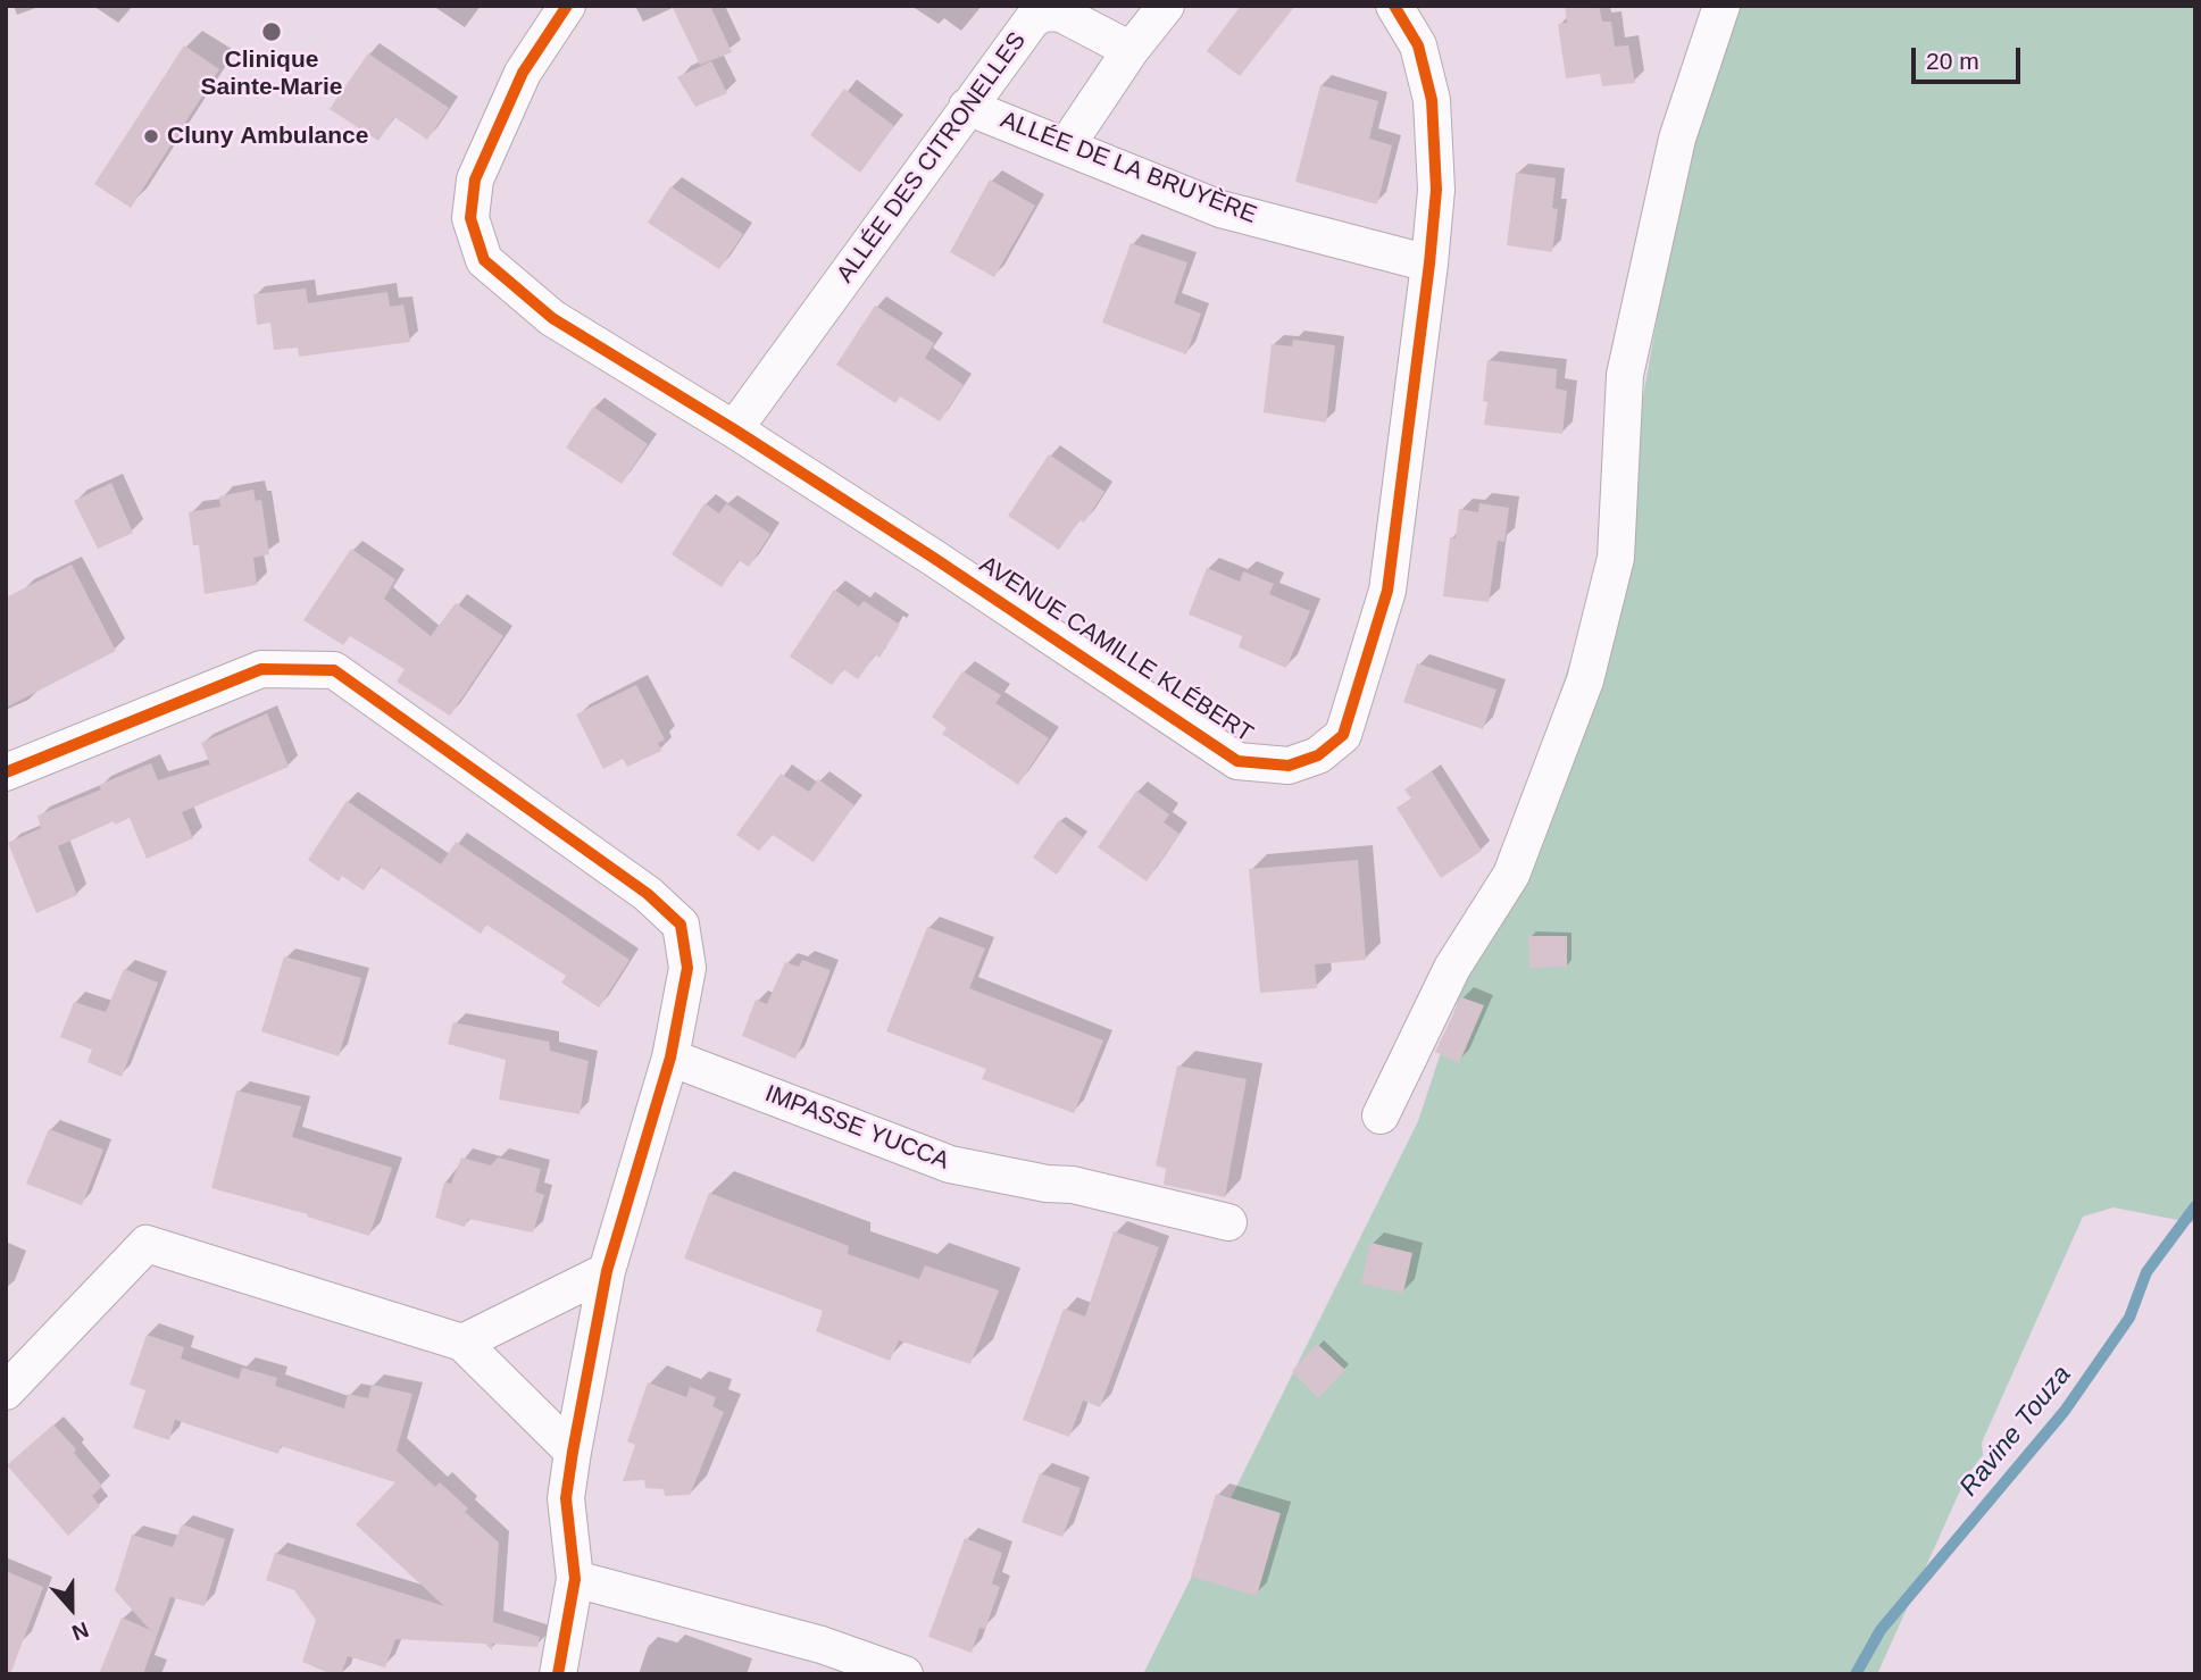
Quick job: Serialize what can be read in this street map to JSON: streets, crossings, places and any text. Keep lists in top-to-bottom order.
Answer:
{
  "streets": {
    "street": [
      "ALLÉE DES CITRONELLES",
      "ALLÉE DE LA BRUYÈRE",
      "AVENUE CAMILLE KLÉBERT",
      "IMPASSE YUCCA"
    ]
  },
  "crossings": [
    ["ALLÉE DES CITRONELLES", "ALLÉE DE LA BRUYÈRE"],
    ["ALLÉE DES CITRONELLES", "AVENUE CAMILLE KLÉBERT"],
    ["ALLÉE DE LA BRUYÈRE", "AVENUE CAMILLE KLÉBERT"]
  ],
  "water": ["Ravine Touza"],
  "places": ["Clinique Sainte-Marie", "Cluny Ambulance"],
  "scale_bar": "20 m",
  "north": "bottom"
}
